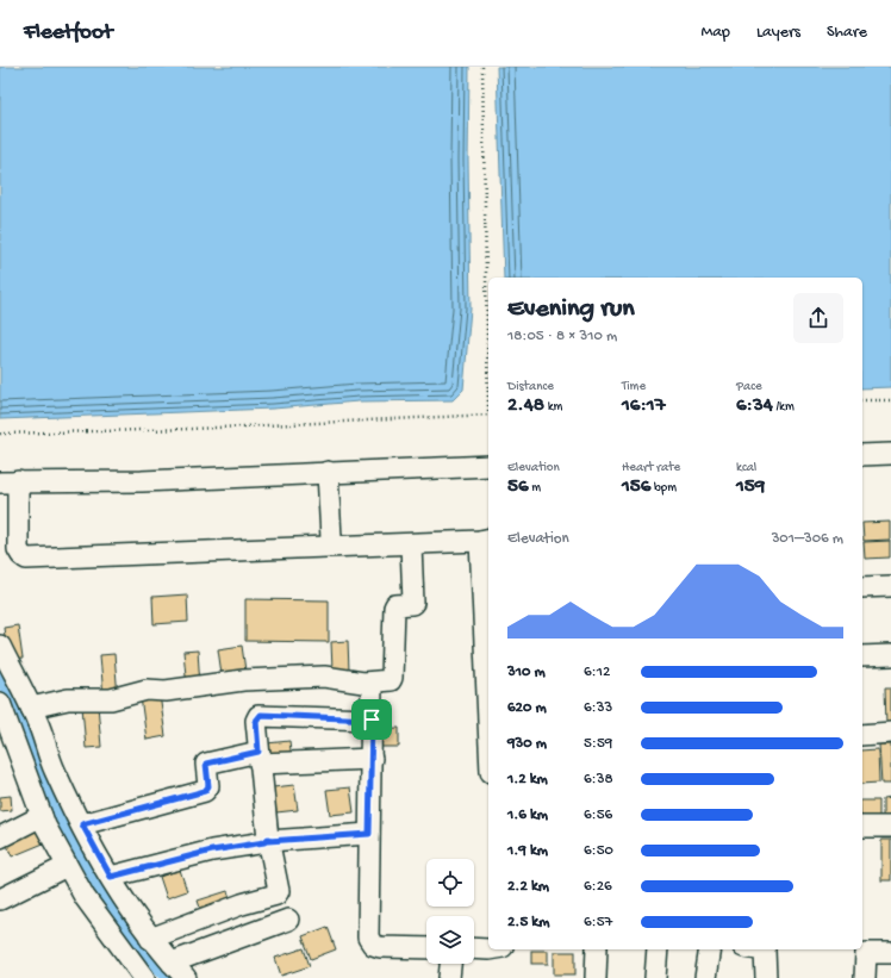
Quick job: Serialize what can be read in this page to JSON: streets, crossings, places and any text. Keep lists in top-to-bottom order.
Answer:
{
  "page": {
    "header": "Fleetfoot",
    "nav": ["Map", "Layers", "Share"],
    "heading": ["Evening run", "18:05 · 8 × 310 m"],
    "stats": [
      ["Distance", "2.48 km"],
      ["Time", "16:17"],
      ["Pace", "6:34 /km"],
      ["Elevation", "56 m"],
      ["Heart rate", "156 bpm"],
      ["kcal", "159"]
    ],
    "chart": ["Elevation", "301–306 m"],
    "list": [
      {
        "name": "310 m",
        "note": "6:12"
      },
      {
        "name": "620 m",
        "note": "6:33"
      },
      {
        "name": "930 m",
        "note": "5:59"
      },
      {
        "name": "1.2 km",
        "note": "6:38"
      },
      {
        "name": "1.6 km",
        "note": "6:56"
      },
      {
        "name": "1.9 km",
        "note": "6:50"
      },
      {
        "name": "2.2 km",
        "note": "6:26"
      },
      {
        "name": "2.5 km",
        "note": "6:57"
      }
    ]
  }
}
